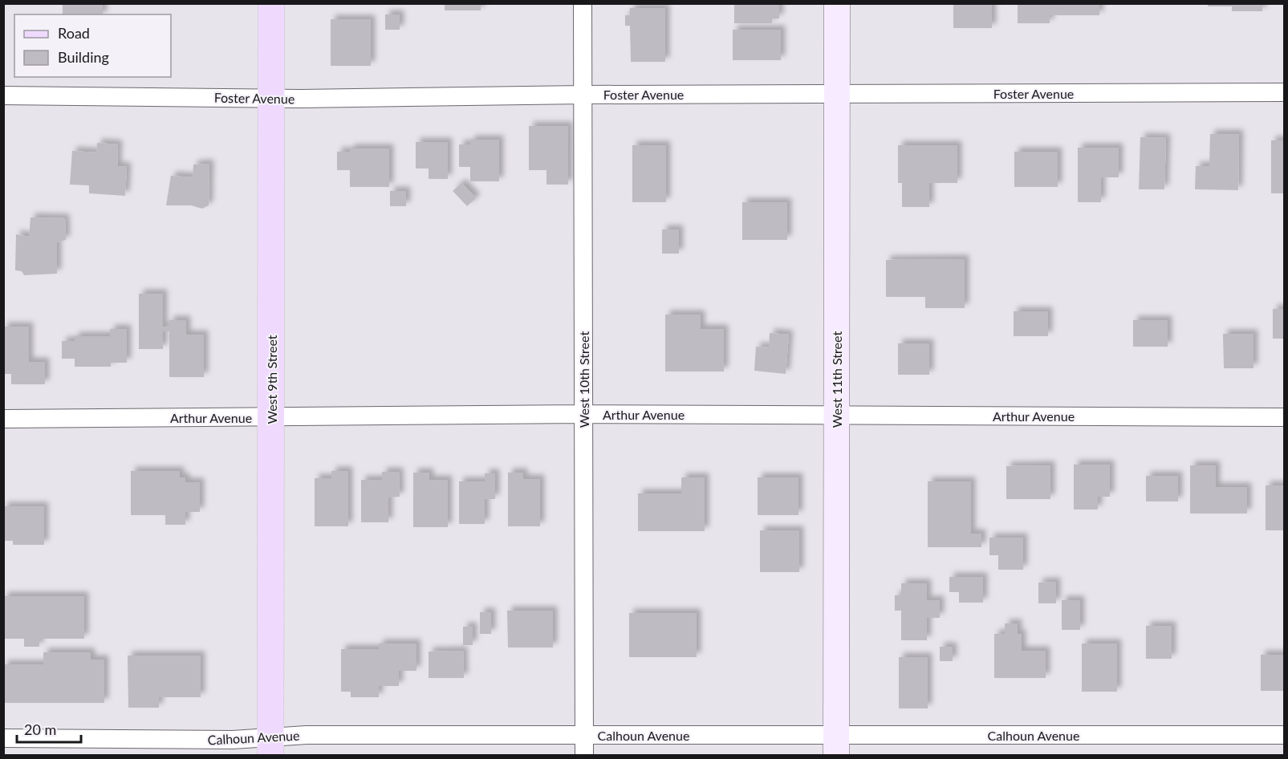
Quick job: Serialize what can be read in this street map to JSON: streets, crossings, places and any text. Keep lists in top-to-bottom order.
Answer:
{
  "streets": {
    "main road": ["West 9th Street", "West 11th Street"],
    "street": [
      "Foster Avenue",
      "West 10th Street",
      "Arthur Avenue",
      "Calhoun Avenue"
    ]
  },
  "crossings": [
    ["Foster Avenue", "West 9th Street"],
    ["Foster Avenue", "West 10th Street"],
    ["Foster Avenue", "West 11th Street"],
    ["West 9th Street", "Arthur Avenue"],
    ["West 9th Street", "Calhoun Avenue"],
    ["West 10th Street", "Arthur Avenue"],
    ["West 10th Street", "Calhoun Avenue"],
    ["West 11th Street", "Arthur Avenue"],
    ["West 11th Street", "Calhoun Avenue"]
  ],
  "legend": ["Road", "Building"],
  "scale_bar": "20 m"
}
